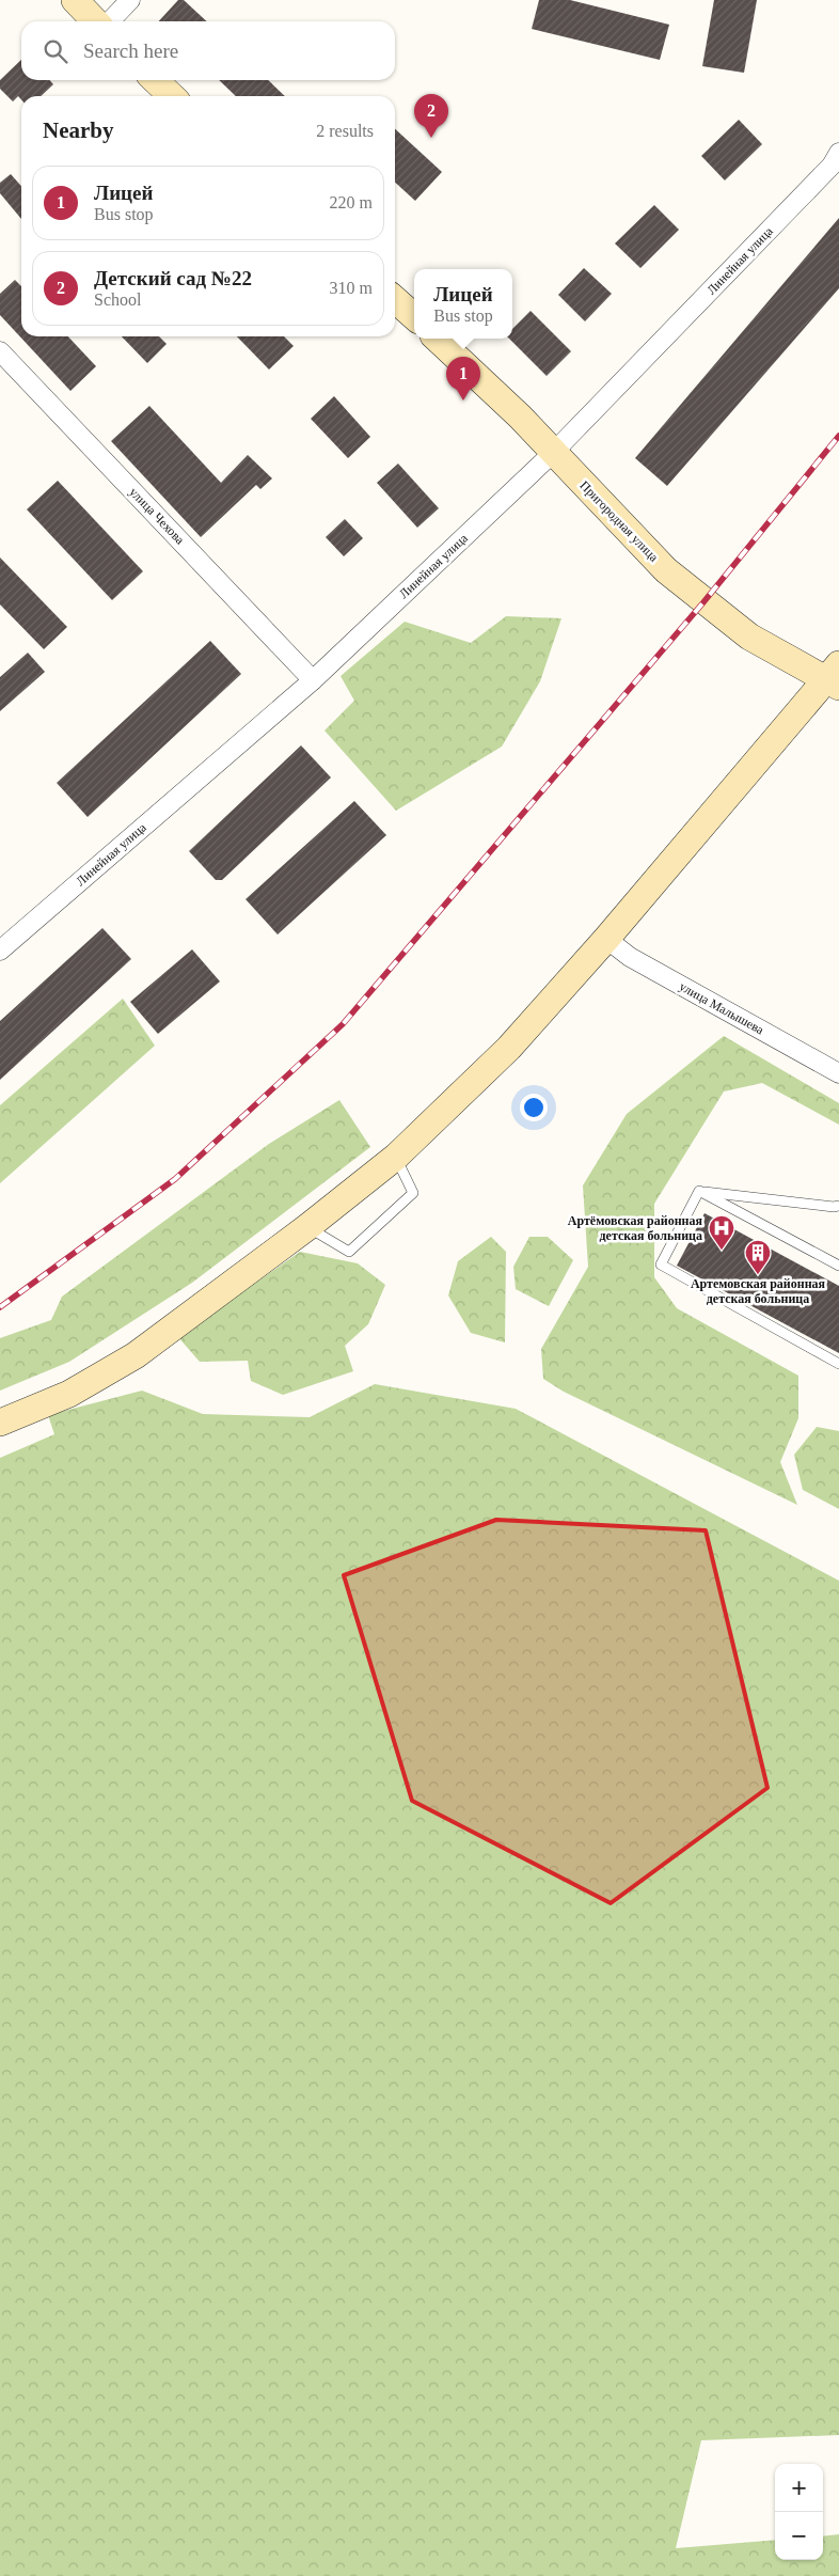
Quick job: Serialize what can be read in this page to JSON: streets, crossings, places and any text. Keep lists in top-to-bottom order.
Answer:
{
  "streets": {
    "main road": ["Пригородная улица"],
    "street": ["Линейная улица", "улица Чехова", "улица Малышева"]
  },
  "crossings": [
    ["Линейная улица", "улица Чехова"],
    ["Линейная улица", "Пригородная улица"]
  ],
  "places": {
    "hospital": ["Артёмовская районная детская больница"],
    "building": ["Артемовская районная детская больница"]
  },
  "page": {
    "search": "Search here",
    "pins": ["2", "1"],
    "heading": ["Nearby", "2 results"],
    "list": [
      {
        "mark": "1",
        "name": "Лицей",
        "note": "Bus stop",
        "value": "220 m"
      },
      {
        "mark": "2",
        "name": "Детский сад №22",
        "note": "School",
        "value": "310 m"
      }
    ],
    "popup": ["Лицей", "Bus stop"],
    "map_buttons": ["+", "−"]
  }
}
